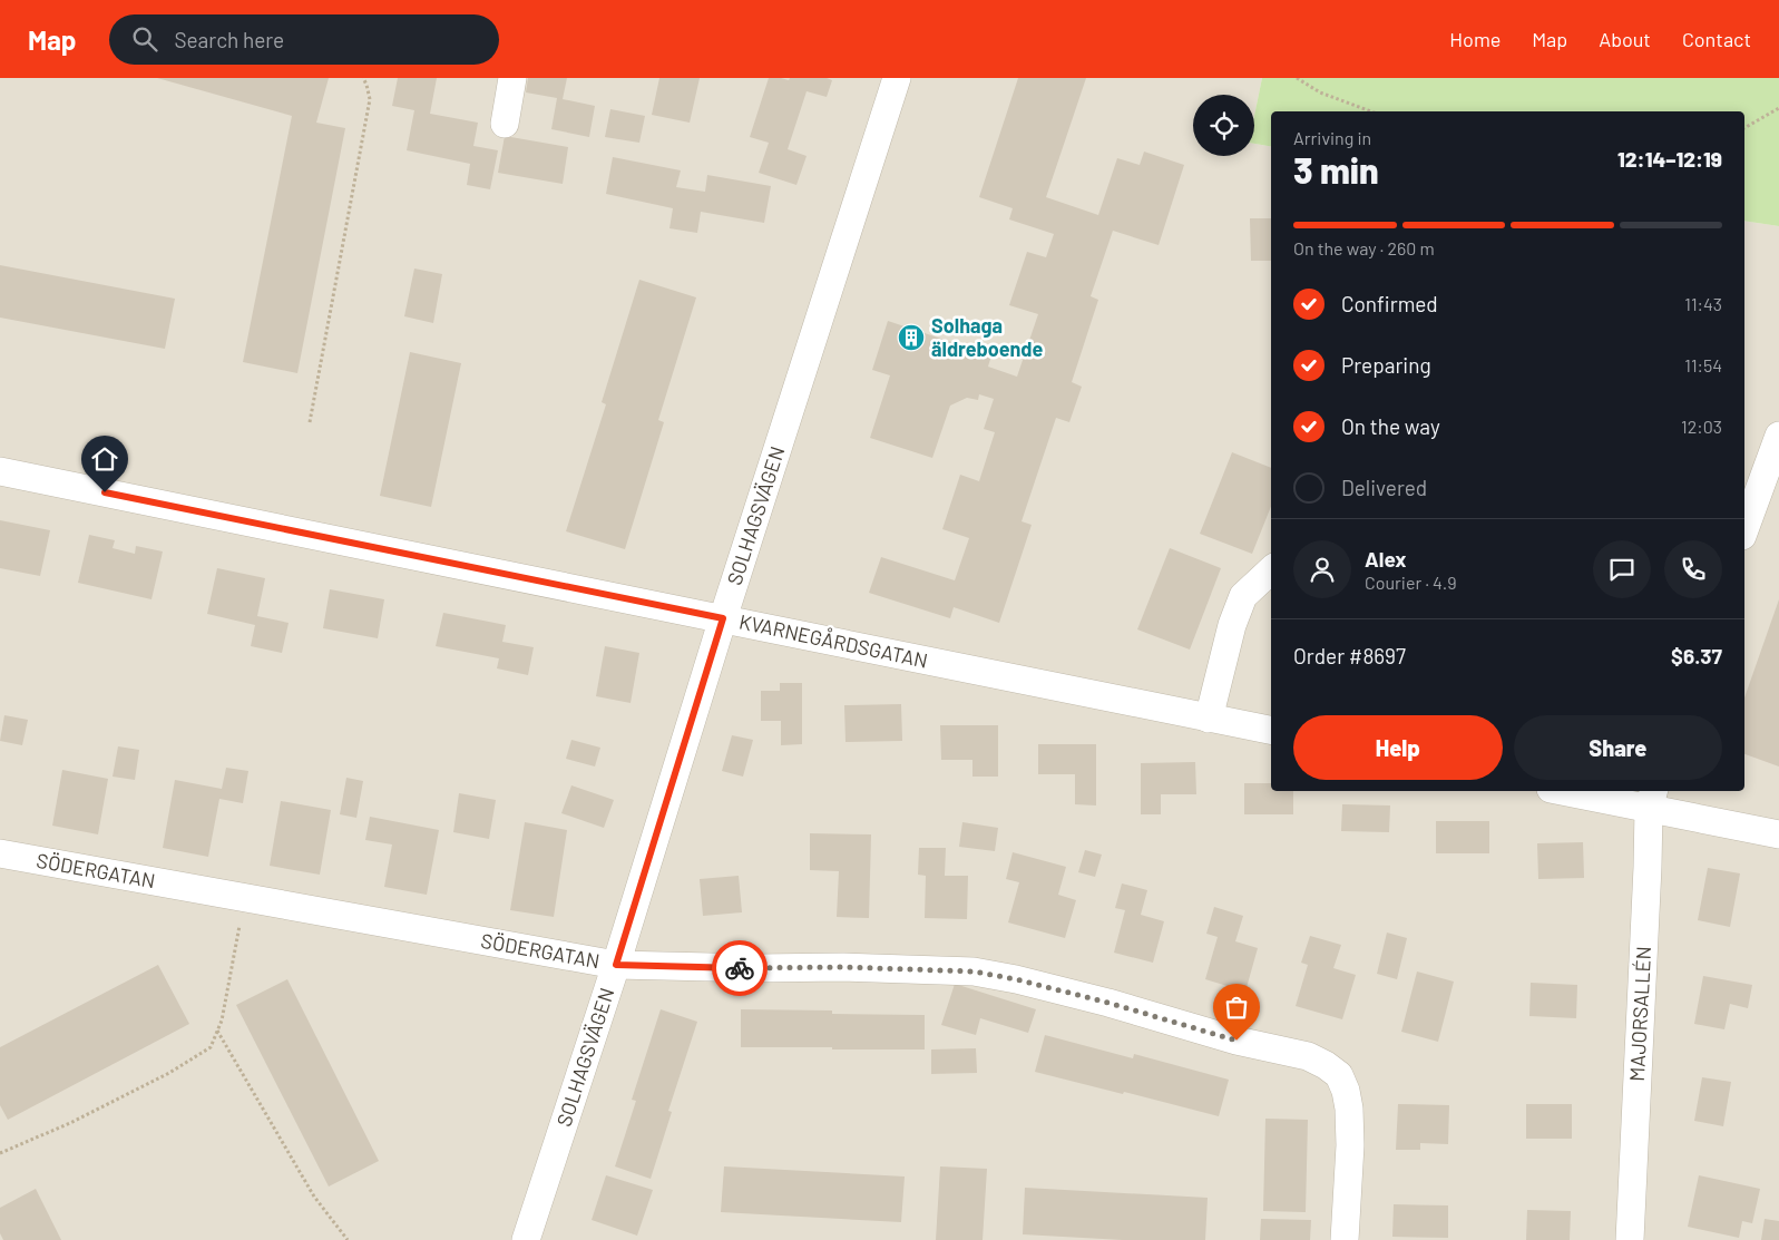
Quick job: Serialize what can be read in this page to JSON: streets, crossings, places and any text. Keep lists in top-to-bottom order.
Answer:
{
  "streets": {
    "street": [
      "SOLHAGSVÄGEN",
      "KVARNEGÅRDSGATAN",
      "SÖDERGATAN",
      "MAJORSALLÉN"
    ]
  },
  "crossings": [
    ["SOLHAGSVÄGEN", "KVARNEGÅRDSGATAN"],
    ["SOLHAGSVÄGEN", "SÖDERGATAN"]
  ],
  "places": {
    "building": ["Solhaga äldreboende"]
  },
  "page": {
    "header": "Map",
    "search": "Search here",
    "nav": [
      "Home",
      "Map",
      "About",
      "Contact"
    ],
    "heading": ["3 min", "Arriving in", "12:14–12:19"],
    "panel": [
      "Alex",
      "Courier · 4.9",
      "Order #8697",
      "$6.37"
    ],
    "bar": "On the way · 260 m",
    "list": [
      ["Confirmed", "11:43"],
      ["Preparing", "11:54"],
      ["On the way", "12:03"],
      "Delivered"
    ],
    "buttons": ["Help", "Share"]
  }
}
